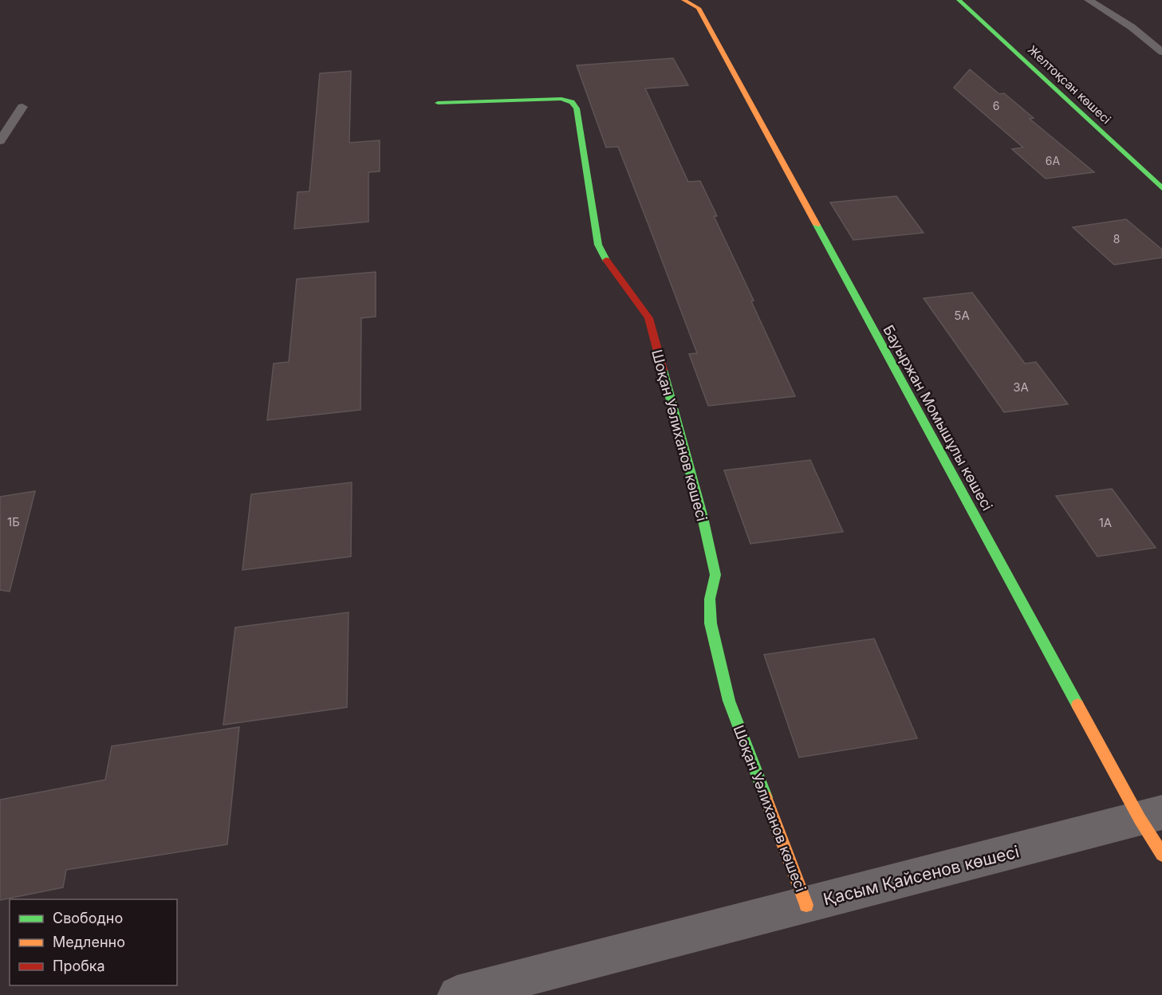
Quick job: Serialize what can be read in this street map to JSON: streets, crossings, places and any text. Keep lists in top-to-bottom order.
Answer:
{
  "streets": {
    "street": [
      "Желтоқсан көшесі",
      "Бауыржан Момышұлы көшесі",
      "Шоқан Уәлиханов көшесі",
      "Қасым Қайсенов көшесі"
    ]
  },
  "crossings": [
    ["Бауыржан Момышұлы көшесі", "Қасым Қайсенов көшесі"],
    ["Шоқан Уәлиханов көшесі", "Қасым Қайсенов көшесі"]
  ],
  "house_numbers": [
    "6",
    "6А",
    "8",
    "5А",
    "3А",
    "1Б",
    "1А"
  ],
  "legend": ["Свободно", "Медленно", "Пробка"]
}
